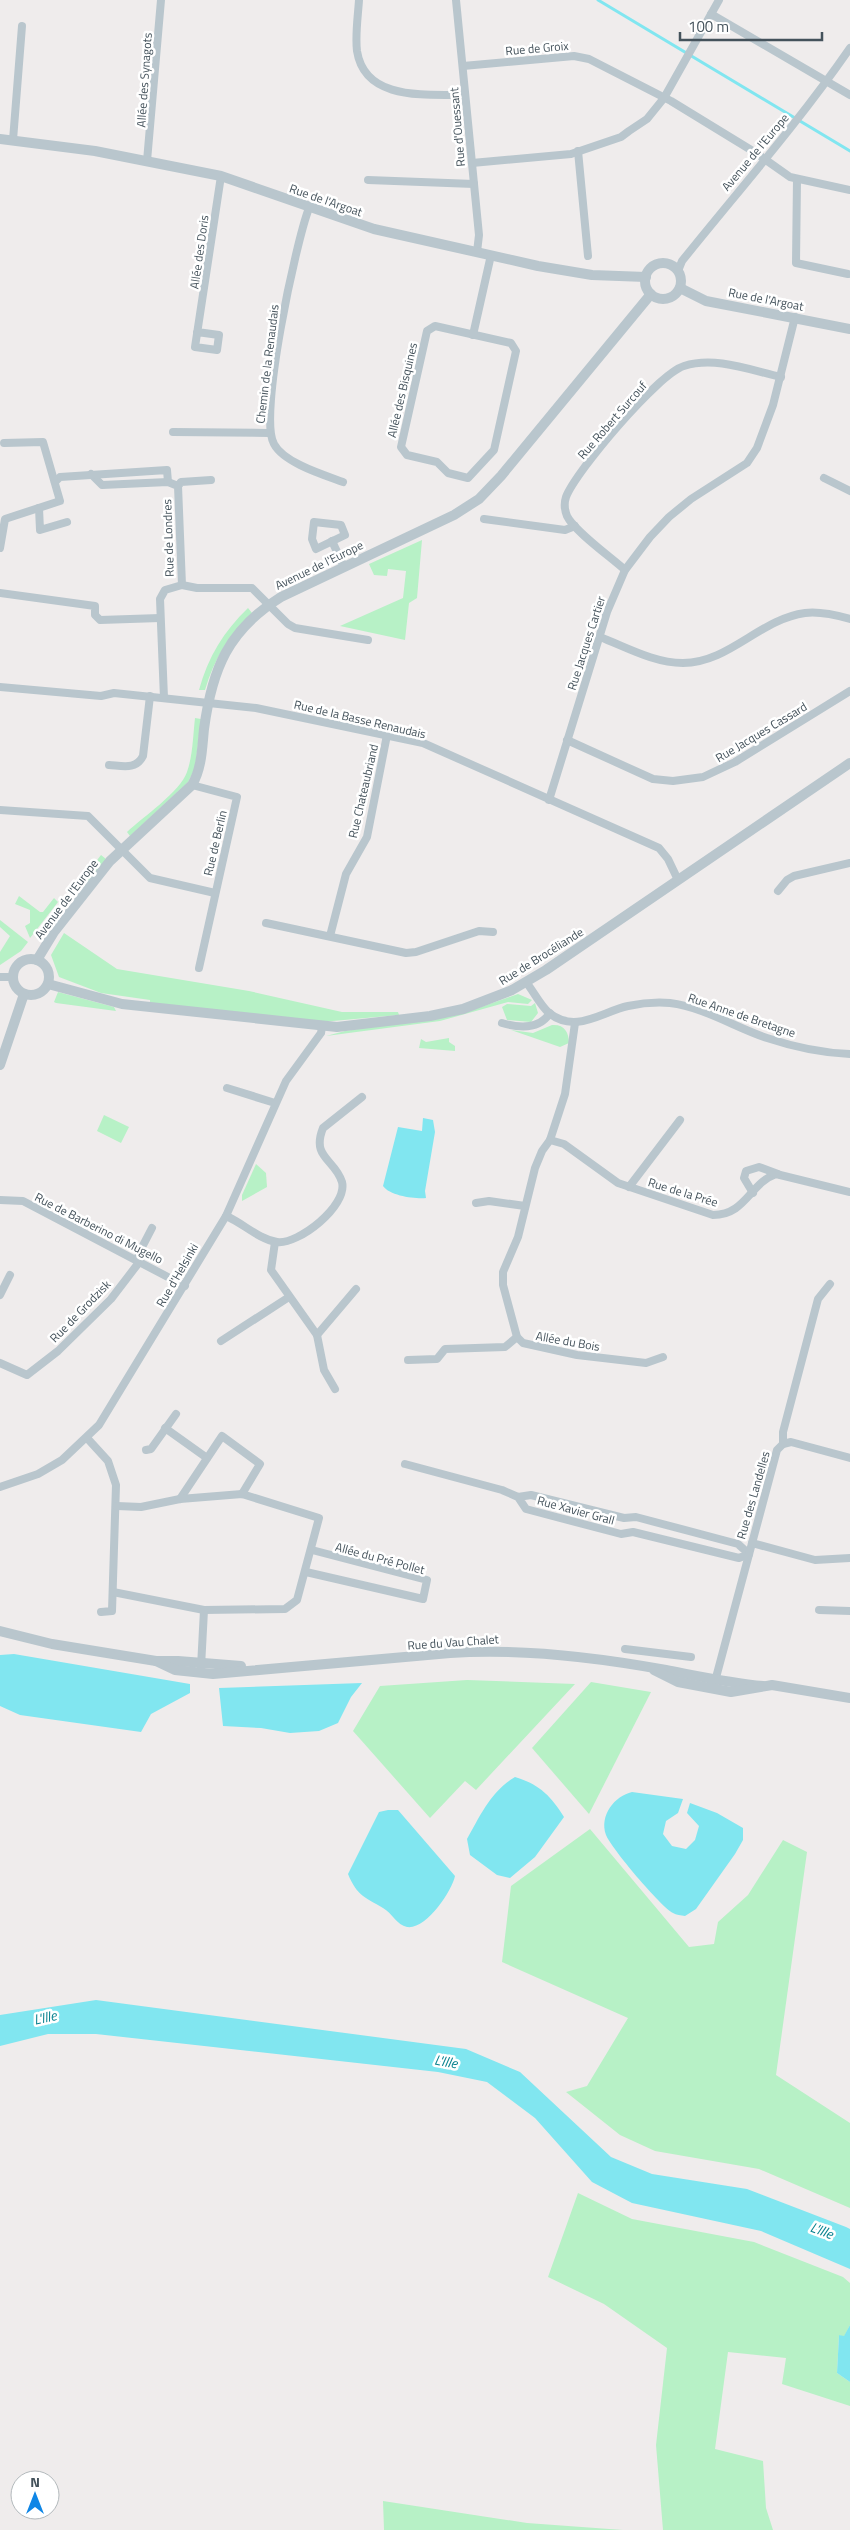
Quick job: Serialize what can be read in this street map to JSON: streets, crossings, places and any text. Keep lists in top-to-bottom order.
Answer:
{
  "streets": {
    "street": [
      "Rue de Groix",
      "Allée des Synagots",
      "Rue d'Ouessant",
      "Avenue de l'Europe",
      "Rue de l'Argoat",
      "Allée des Doris",
      "Chemin de la Renaudais",
      "Allée des Bisquines",
      "Rue Robert Surcouf",
      "Rue de Londres",
      "Rue Jacques Cartier",
      "Rue de la Basse Renaudais",
      "Rue Jacques Cassard",
      "Rue Chateaubriand",
      "Rue de Berlin",
      "Rue de Brocéliande",
      "Rue Anne de Bretagne",
      "Rue de la Prée",
      "Rue de Barberino di Mugello",
      "Rue d'Helsinki",
      "Rue de Grodzisk",
      "Allée du Bois",
      "Rue des Landelles",
      "Rue Xavier Grall",
      "Allée du Pré Pollet",
      "Rue du Vau Chalet"
    ]
  },
  "crossings": [
    ["Rue de Groix", "Rue d'Ouessant"],
    ["Rue de Groix", "Avenue de l'Europe"],
    ["Allée des Synagots", "Rue de l'Argoat"],
    ["Rue d'Ouessant", "Rue de l'Argoat"],
    ["Avenue de l'Europe", "Rue de l'Argoat"],
    ["Avenue de l'Europe", "Rue de Londres"],
    ["Avenue de l'Europe", "Rue de la Basse Renaudais"],
    ["Avenue de l'Europe", "Rue de Berlin"],
    ["Avenue de l'Europe", "Rue de Brocéliande"],
    ["Rue de l'Argoat", "Allée des Doris"],
    ["Rue de l'Argoat", "Chemin de la Renaudais"],
    ["Rue de l'Argoat", "Rue Jacques Cartier"],
    ["Rue Robert Surcouf", "Rue Jacques Cartier"],
    ["Rue Jacques Cartier", "Rue de la Basse Renaudais"],
    ["Rue Jacques Cartier", "Rue Jacques Cassard"],
    ["Rue de la Basse Renaudais", "Rue Chateaubriand"],
    ["Rue de la Basse Renaudais", "Rue de Brocéliande"],
    ["Rue de Brocéliande", "Rue d'Helsinki"],
    ["Rue Anne de Bretagne", "Allée du Bois"],
    ["Rue de la Prée", "Allée du Bois"],
    ["Rue de Barberino di Mugello", "Rue d'Helsinki"],
    ["Rue de Barberino di Mugello", "Rue de Grodzisk"],
    ["Rue des Landelles", "Rue Xavier Grall"],
    ["Rue des Landelles", "Rue du Vau Chalet"]
  ],
  "water": ["L'Ille"],
  "scale_bar": "100 m",
  "north": "top"
}
